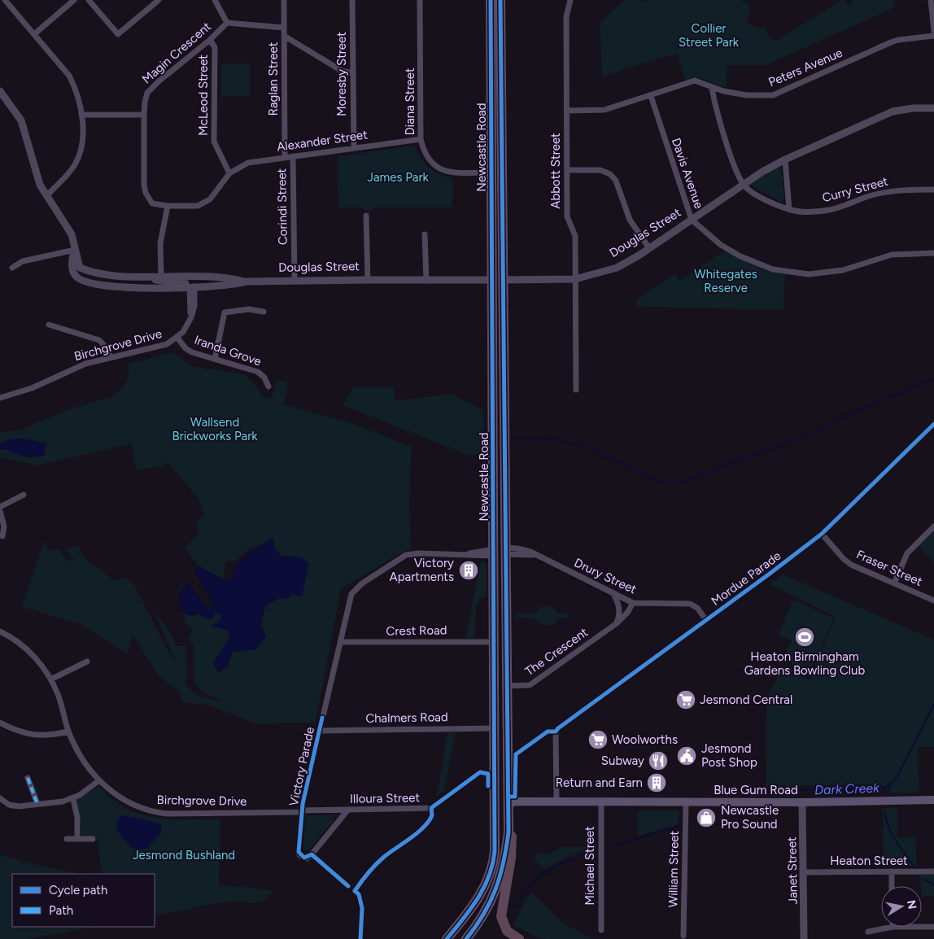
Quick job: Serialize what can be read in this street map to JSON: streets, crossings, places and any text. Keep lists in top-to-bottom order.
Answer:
{
  "streets": {
    "highway": ["Newcastle Road"],
    "main road": ["Blue Gum Road"],
    "street": [
      "Magin Crescent",
      "Peters Avenue",
      "Moresby Street",
      "Raglan Street",
      "McLeod Street",
      "Diana Street",
      "Alexander Street",
      "Abbott Street",
      "Davis Avenue",
      "Curry Street",
      "Corindi Street",
      "Douglas Street",
      "Birchgrove Drive",
      "Iranda Grove",
      "Fraser Street",
      "Drury Street",
      "Mordue Parade",
      "Crest Road",
      "The Crescent",
      "Chalmers Road",
      "Victory Parade",
      "Illoura Street",
      "Heaton Street",
      "Michael Street",
      "William Street",
      "Janet Street"
    ]
  },
  "crossings": [
    ["Magin Crescent", "McLeod Street"],
    ["Magin Crescent", "Alexander Street"],
    ["Peters Avenue", "Abbott Street"],
    ["Peters Avenue", "Davis Avenue"],
    ["Moresby Street", "Alexander Street"],
    ["Raglan Street", "Alexander Street"],
    ["McLeod Street", "Alexander Street"],
    ["Diana Street", "Alexander Street"],
    ["Diana Street", "Newcastle Road"],
    ["Alexander Street", "Corindi Street"],
    ["Newcastle Road", "Douglas Street"],
    ["Newcastle Road", "Drury Street"],
    ["Newcastle Road", "Crest Road"],
    ["Newcastle Road", "The Crescent"],
    ["Newcastle Road", "Chalmers Road"],
    ["Newcastle Road", "Victory Parade"],
    ["Newcastle Road", "Blue Gum Road"],
    ["Abbott Street", "Douglas Street"],
    ["Davis Avenue", "Douglas Street"],
    ["Curry Street", "Douglas Street"],
    ["Corindi Street", "Douglas Street"],
    ["Douglas Street", "Birchgrove Drive"],
    ["Birchgrove Drive", "Iranda Grove"],
    ["Birchgrove Drive", "Victory Parade"],
    ["Birchgrove Drive", "Illoura Street"],
    ["Fraser Street", "Mordue Parade"],
    ["Drury Street", "Mordue Parade"],
    ["Drury Street", "The Crescent"],
    ["Mordue Parade", "Blue Gum Road"],
    ["Crest Road", "Victory Parade"],
    ["Chalmers Road", "Victory Parade"],
    ["Victory Parade", "Illoura Street"],
    ["Blue Gum Road", "Michael Street"],
    ["Blue Gum Road", "William Street"],
    ["Blue Gum Road", "Janet Street"],
    ["Heaton Street", "Janet Street"]
  ],
  "water": ["Dark Creek"],
  "parks": [
    "Collier Street Park",
    "James Park",
    "Whitegates Reserve",
    "Wallsend Brickworks Park",
    "Jesmond Bushland"
  ],
  "places": {
    "building": ["Victory Apartments", "Return and Earn"],
    "sports": ["Heaton Birmingham Gardens Bowling Club"],
    "supermarket": ["Jesmond Central", "Woolworths"],
    "public building": ["Jesmond Post Shop"],
    "restaurant": ["Subway"],
    "shop": ["Newcastle Pro Sound"]
  },
  "legend": ["Cycle path", "Path"],
  "north": "right"
}
